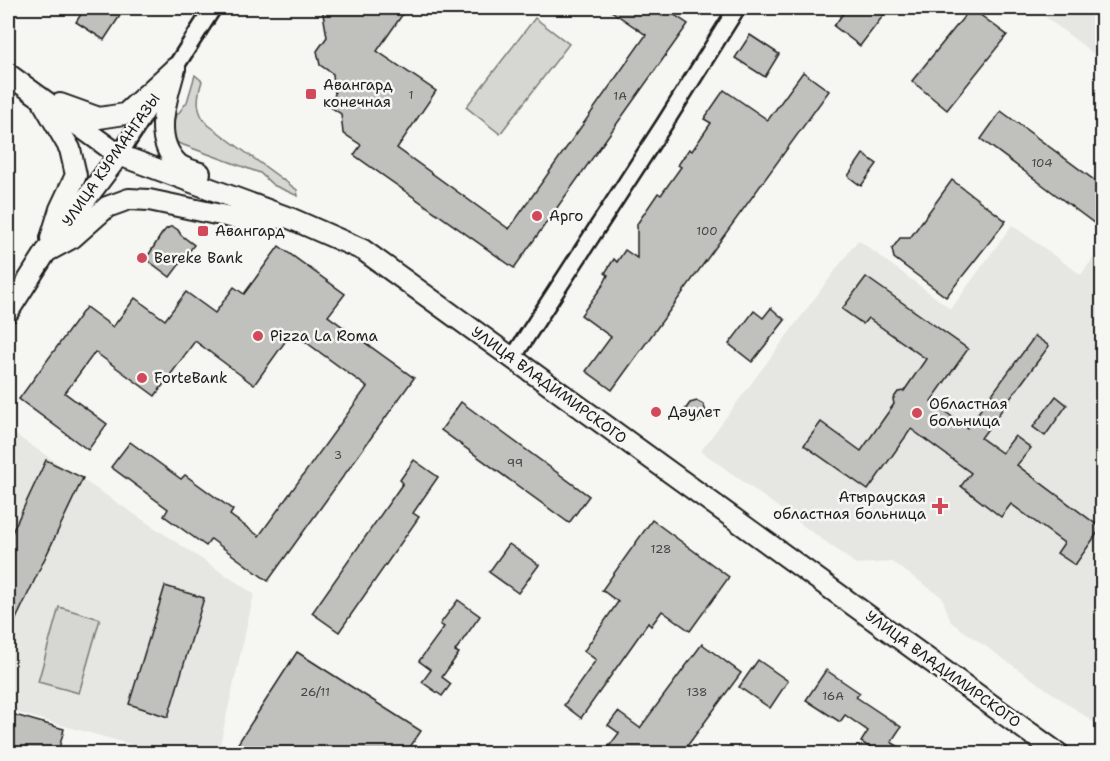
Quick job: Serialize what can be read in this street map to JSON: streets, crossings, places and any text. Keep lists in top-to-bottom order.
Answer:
{
  "streets": {
    "street": ["УЛИЦА КУРМАНГАЗЫ", "УЛИЦА ВЛАДИМИРСКОГО"]
  },
  "crossings": [
    ["УЛИЦА КУРМАНГАЗЫ", "УЛИЦА ВЛАДИМИРСКОГО"]
  ],
  "places": {
    "transit": ["Авангард конечная", "Авангард"],
    "other": [
      "Арго",
      "Bereke Bank",
      "Pizza La Roma",
      "ForteBank",
      "Дәулет",
      "Областная больница"
    ],
    "health": ["Атырауская областная больница"]
  },
  "house_numbers": [
    "1",
    "1А",
    "104",
    "100",
    "3",
    "99",
    "128",
    "26/11",
    "138",
    "16А"
  ]
}
